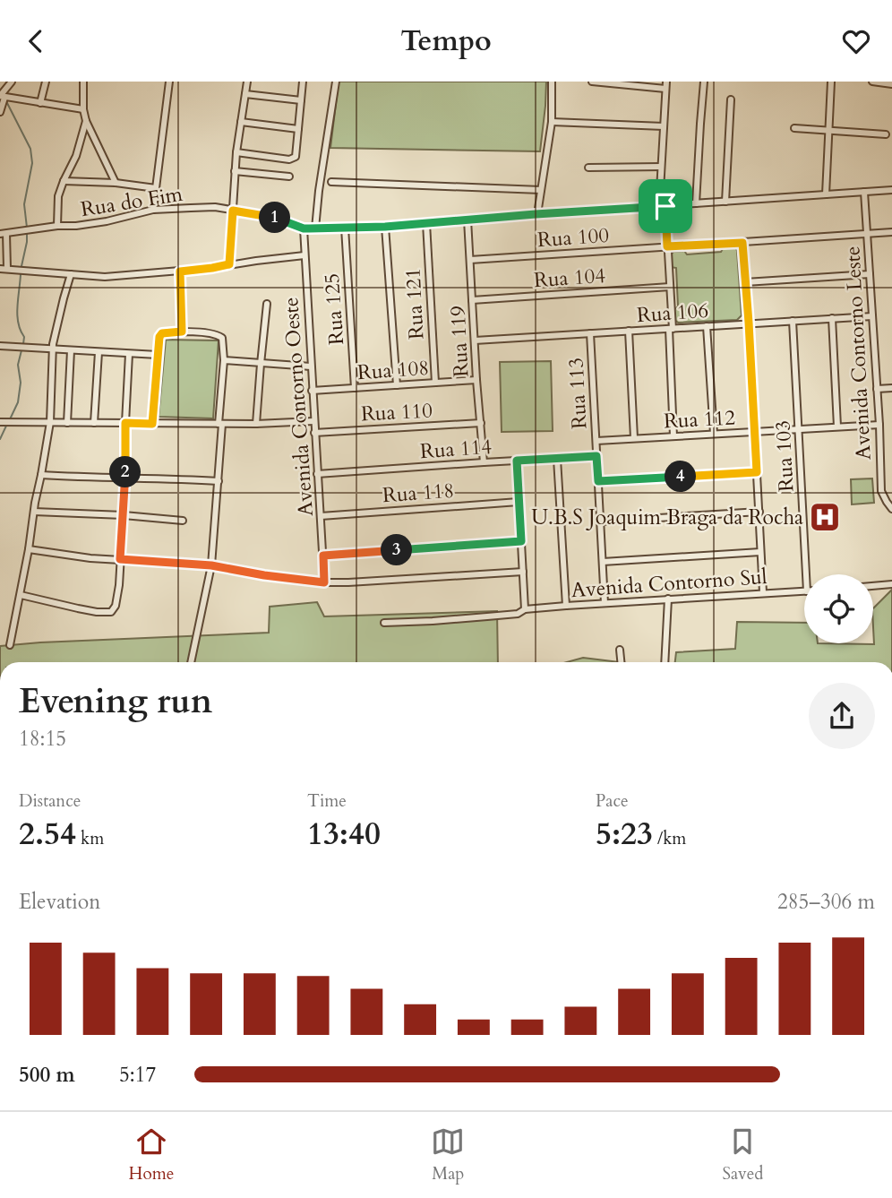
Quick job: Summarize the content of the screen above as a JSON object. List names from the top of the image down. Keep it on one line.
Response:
{"streets":{"street":["Rua do Fim","Rua 100","Rua 104","Rua 121","Rua 125","Rua 106","Rua 119","Avenida Contorno Leste","Rua 108","Rua 113","Avenida Contorno Oeste","Rua 110","Rua 112","Rua 114","Rua 103","Rua 118","Avenida Contorno Sul"]},"crossings":[["Rua do Fim","Avenida Contorno Oeste"],["Rua 100","Rua 119"],["Rua 100","Avenida Contorno Leste"],["Rua 104","Rua 119"],["Rua 121","Rua 108"],["Rua 125","Rua 108"],["Rua 106","Rua 119"],["Rua 106","Avenida Contorno Leste"],["Rua 106","Rua 113"],["Rua 106","Rua 103"],["Rua 119","Rua 108"],["Rua 119","Rua 110"],["Rua 119","Rua 114"],["Avenida Contorno Leste","Rua 112"],["Rua 108","Avenida Contorno Oeste"],["Rua 113","Rua 112"],["Rua 113","Rua 114"],["Rua 113","Avenida Contorno Sul"],["Avenida Contorno Oeste","Rua 110"],["Avenida Contorno Oeste","Rua 114"],["Avenida Contorno Oeste","Rua 118"],["Rua 112","Rua 103"]],"places":{"hospital":["U.B.S Joaquim Braga da Rocha"]},"page":{"header":"Tempo","pins":["1","2","4","3"],"heading":["Evening run","18:15"],"stats":[["Distance","2.54 km"],["Time","13:40"],["Pace","5:23 /km"]],"chart":["Elevation","285–306 m"],"list":[{"name":"500 m","note":"5:17"}],"tabs":["Home","Map","Saved"]}}
